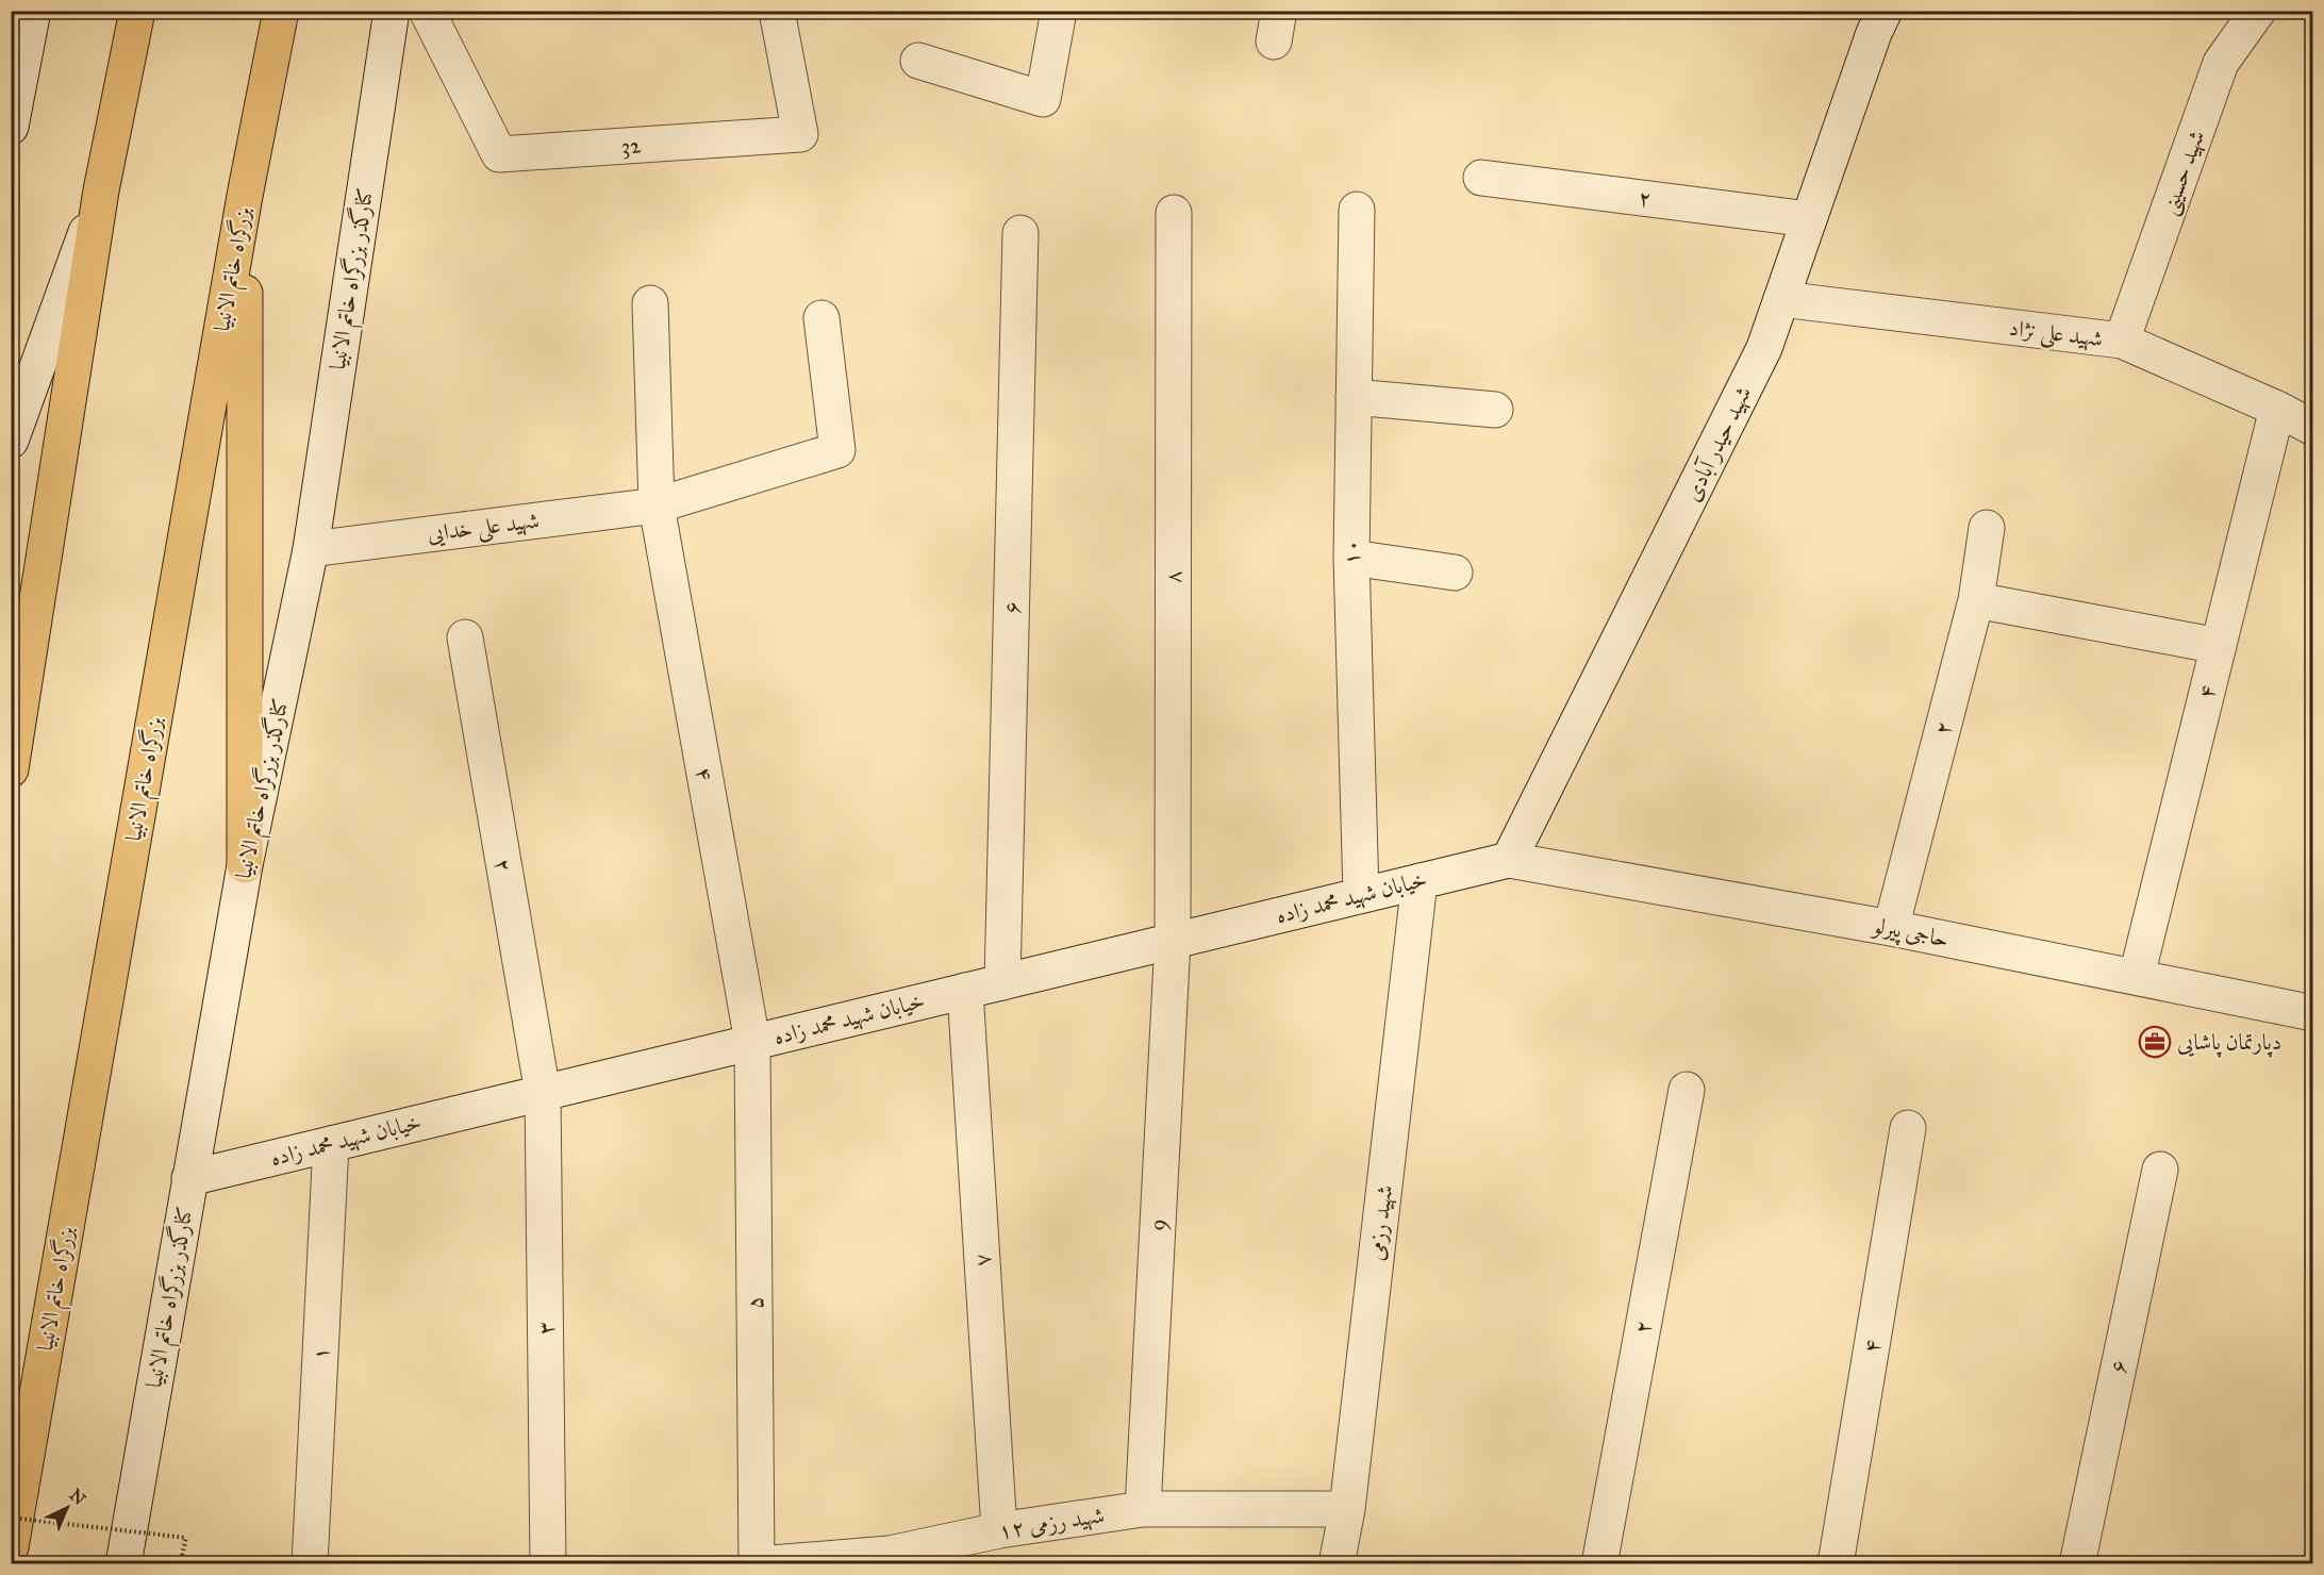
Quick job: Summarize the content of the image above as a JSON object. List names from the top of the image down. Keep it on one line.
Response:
{"streets":{"highway":["بزرگراه خاتم الانبیا"],"street":["32","شهید حسینی","۲","کنارگذر بزرگراه خاتم الانبیا","شهید علی نژاد","شهید حیدر آبادی","شهید علی خدایی","۱۰","۸","۶","۴","خیابان شهید محمد زاده","حاجی پیرلو","شهید رزمی","9","۷","۵","۳","۱","شهید رزمی ۱۲"]},"crossings":[["شهید حسینی","شهید علی نژاد"],["۲","شهید حیدر آبادی"],["۲","خیابان شهید محمد زاده"],["۲","حاجی پیرلو"],["۲","۳"],["کنارگذر بزرگراه خاتم الانبیا","شهید علی خدایی"],["کنارگذر بزرگراه خاتم الانبیا","خیابان شهید محمد زاده"],["شهید علی نژاد","شهید حیدر آبادی"],["شهید علی نژاد","۴"],["شهید حیدر آبادی","خیابان شهید محمد زاده"],["شهید حیدر آبادی","حاجی پیرلو"],["شهید علی خدایی","۴"],["۱۰","خیابان شهید محمد زاده"],["۸","خیابان شهید محمد زاده"],["۸","9"],["۶","خیابان شهید محمد زاده"],["۴","خیابان شهید محمد زاده"],["۴","حاجی پیرلو"],["۴","۵"],["خیابان شهید محمد زاده","حاجی پیرلو"],["خیابان شهید محمد زاده","شهید رزمی"],["خیابان شهید محمد زاده","9"],["خیابان شهید محمد زاده","۷"],["خیابان شهید محمد زاده","۵"],["خیابان شهید محمد زاده","۳"],["خیابان شهید محمد زاده","۱"],["شهید رزمی","شهید رزمی ۱۲"],["9","شهید رزمی ۱۲"],["۷","شهید رزمی ۱۲"],["۵","شهید رزمی ۱۲"]],"places":{"office":["دپارتمان پاشایی"]},"north":"top right"}
